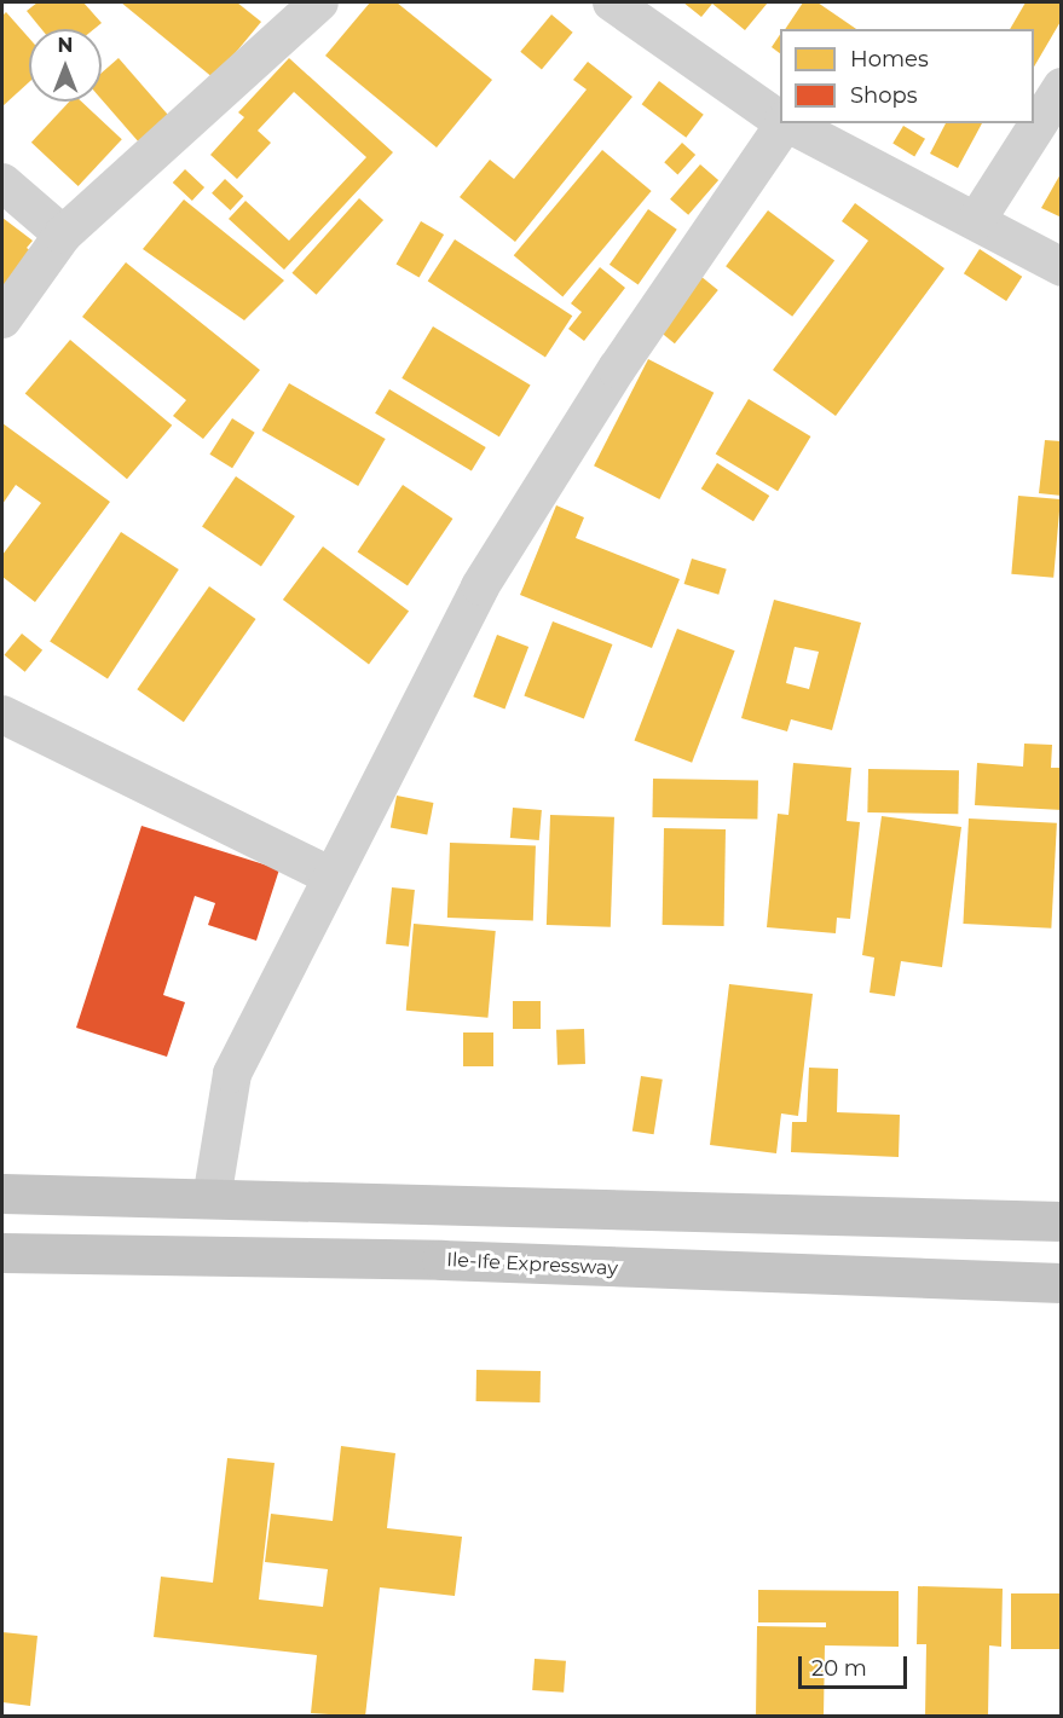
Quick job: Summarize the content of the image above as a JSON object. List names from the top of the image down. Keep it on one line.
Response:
{"streets":{"main road":["Ile-Ife Expressway"]},"legend":["Homes","Shops"],"scale_bar":"20 m","north":"top"}
